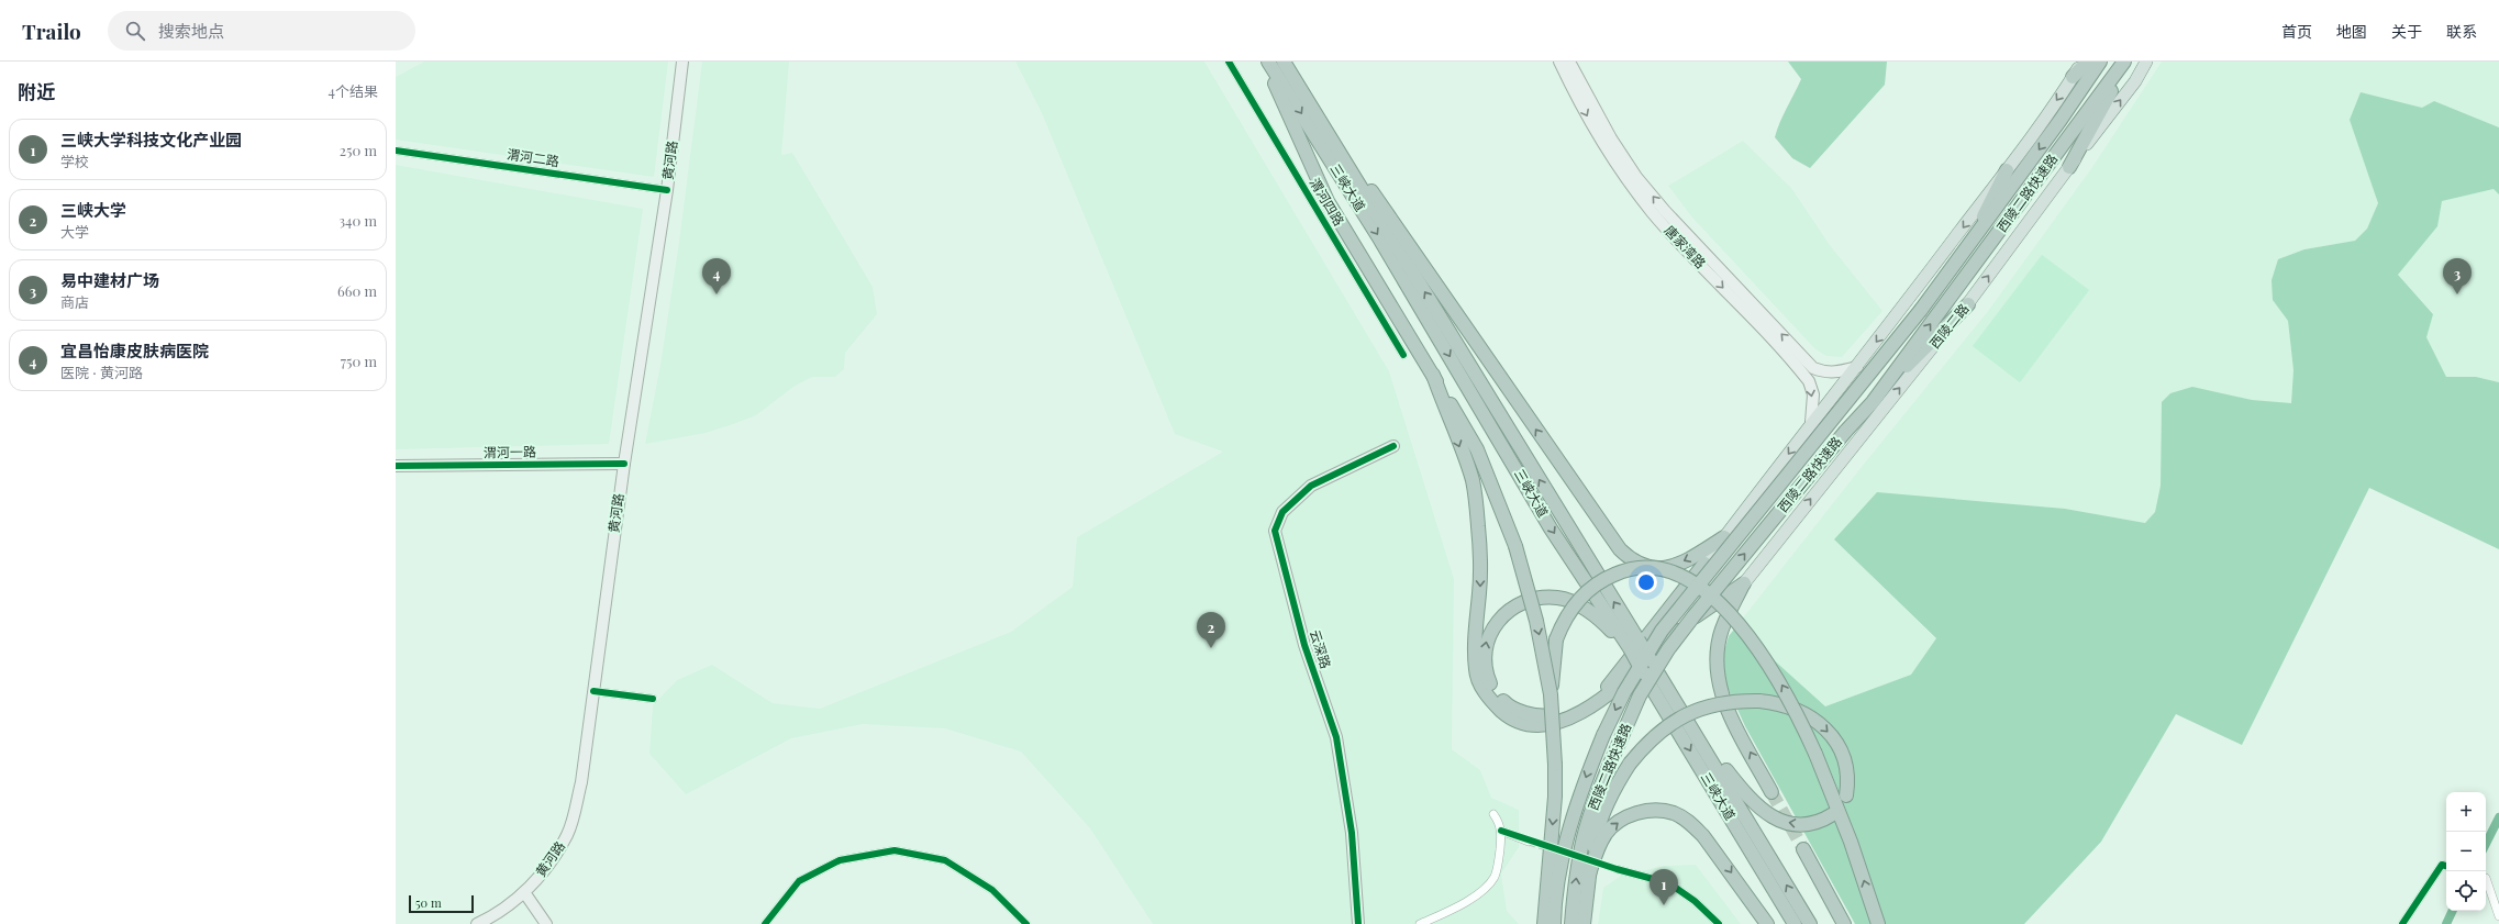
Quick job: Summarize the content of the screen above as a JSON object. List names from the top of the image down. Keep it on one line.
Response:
{"streets":{"highway":["三峡大道","西陵二路快速路"],"main road":["黄河路","唐家湾路","西陵二路","渭河一路","云深路"],"street":["渭河二路","渭河四路"]},"crossings":[["渭河二路","黄河路"],["黄河路","渭河一路"]],"scale_bar":"50 m","page":{"header":"Trailo","search":"搜索地点","nav":["首页","地图","关于","联系"],"heading":["附近","4个结果"],"list":[{"mark":"1","name":"三峡大学科技文化产业园","note":"学校","value":"250 m"},{"mark":"2","name":"三峡大学","note":"大学","value":"340 m"},{"mark":"3","name":"易中建材广场","note":"商店","value":"660 m"},{"mark":"4","name":"宜昌怡康皮肤病医院","note":"医院 · 黄河路","value":"750 m"}],"pins":["3","4","2","1"],"map_buttons":["+","−"],"scale":"50 m"}}
